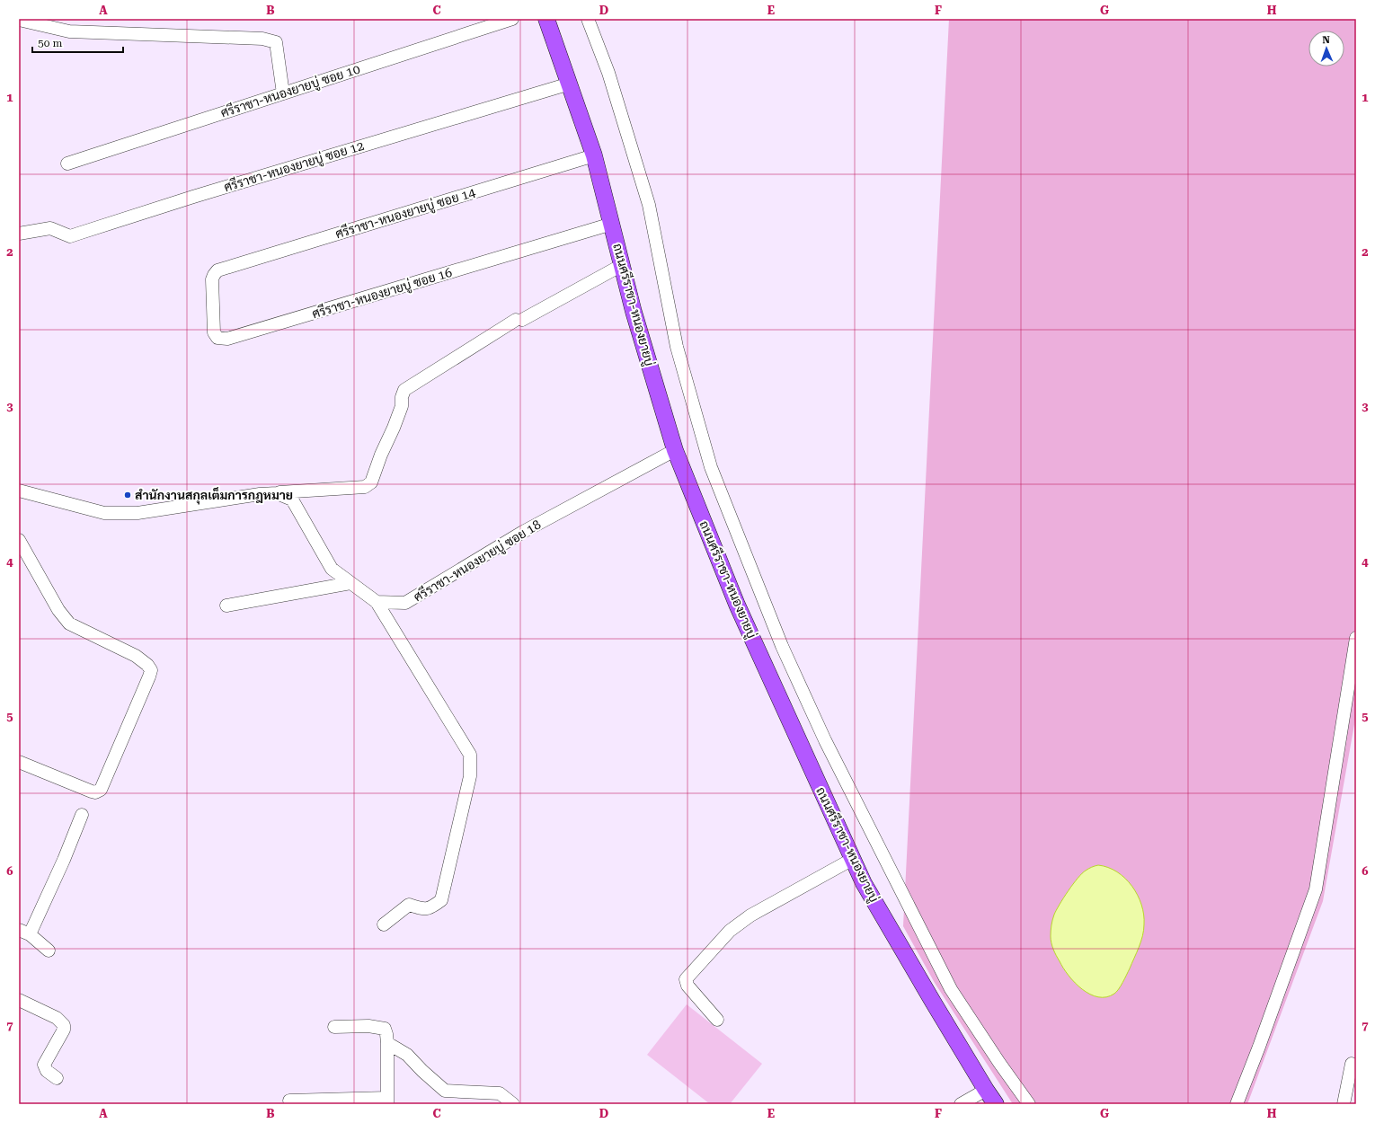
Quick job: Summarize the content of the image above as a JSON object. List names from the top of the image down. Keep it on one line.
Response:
{"streets":{"main road":["ถนนศรีราชา-หนองยายบู่"],"street":["ศรีราชา-หนองยายบู่ ซอย 10","ศรีราชา-หนองยายบู่ ซอย 12","ศรีราชา-หนองยายบู่ ซอย 14","ศรีราชา-หนองยายบู่ ซอย 16","ศรีราชา-หนองยายบู่ ซอย 18"]},"crossings":[["ศรีราชา-หนองยายบู่ ซอย 12","ถนนศรีราชา-หนองยายบู่"],["ศรีราชา-หนองยายบู่ ซอย 14","ศรีราชา-หนองยายบู่ ซอย 16"],["ศรีราชา-หนองยายบู่ ซอย 14","ถนนศรีราชา-หนองยายบู่"],["ศรีราชา-หนองยายบู่ ซอย 16","ถนนศรีราชา-หนองยายบู่"],["ถนนศรีราชา-หนองยายบู่","ศรีราชา-หนองยายบู่ ซอย 18"]],"places":["สำนักงานสกุลเต็มการกฎหมาย"],"scale_bar":"50 m","north":"top","grid":{"columns":["A","B","C","D","E","F","G","H"],"rows":["1","2","3","4","5","6","7"]}}
